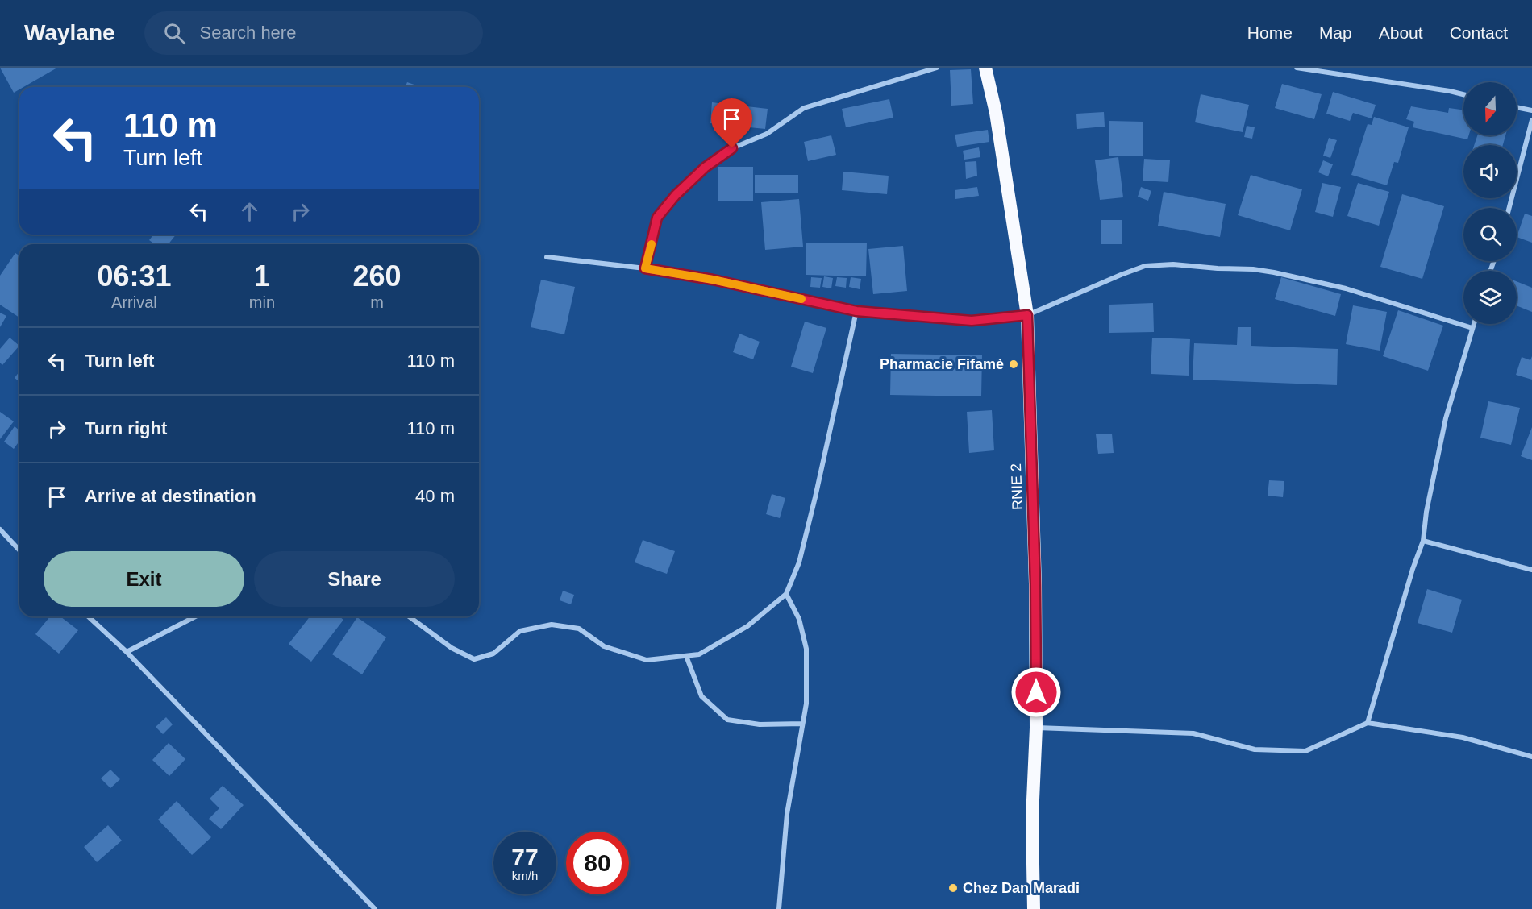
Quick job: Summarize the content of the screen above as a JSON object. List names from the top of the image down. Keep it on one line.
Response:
{"streets":{"highway":["RNIE 2"]},"places":["Pharmacie Fifamè","Chez Dan Maradi"],"north":"bottom","page":{"header":"Waylane","search":"Search here","nav":["Home","Map","About","Contact"],"turn":["110 m","Turn left"],"eta":["06:31","Arrival","1","min","260","m"],"list":[{"name":"Turn left","value":"110 m"},{"name":"Turn right","value":"110 m"},{"name":"Arrive at destination","value":"40 m"}],"buttons":["Exit","Share"],"speed":"77 km/h","limit":"80"}}
